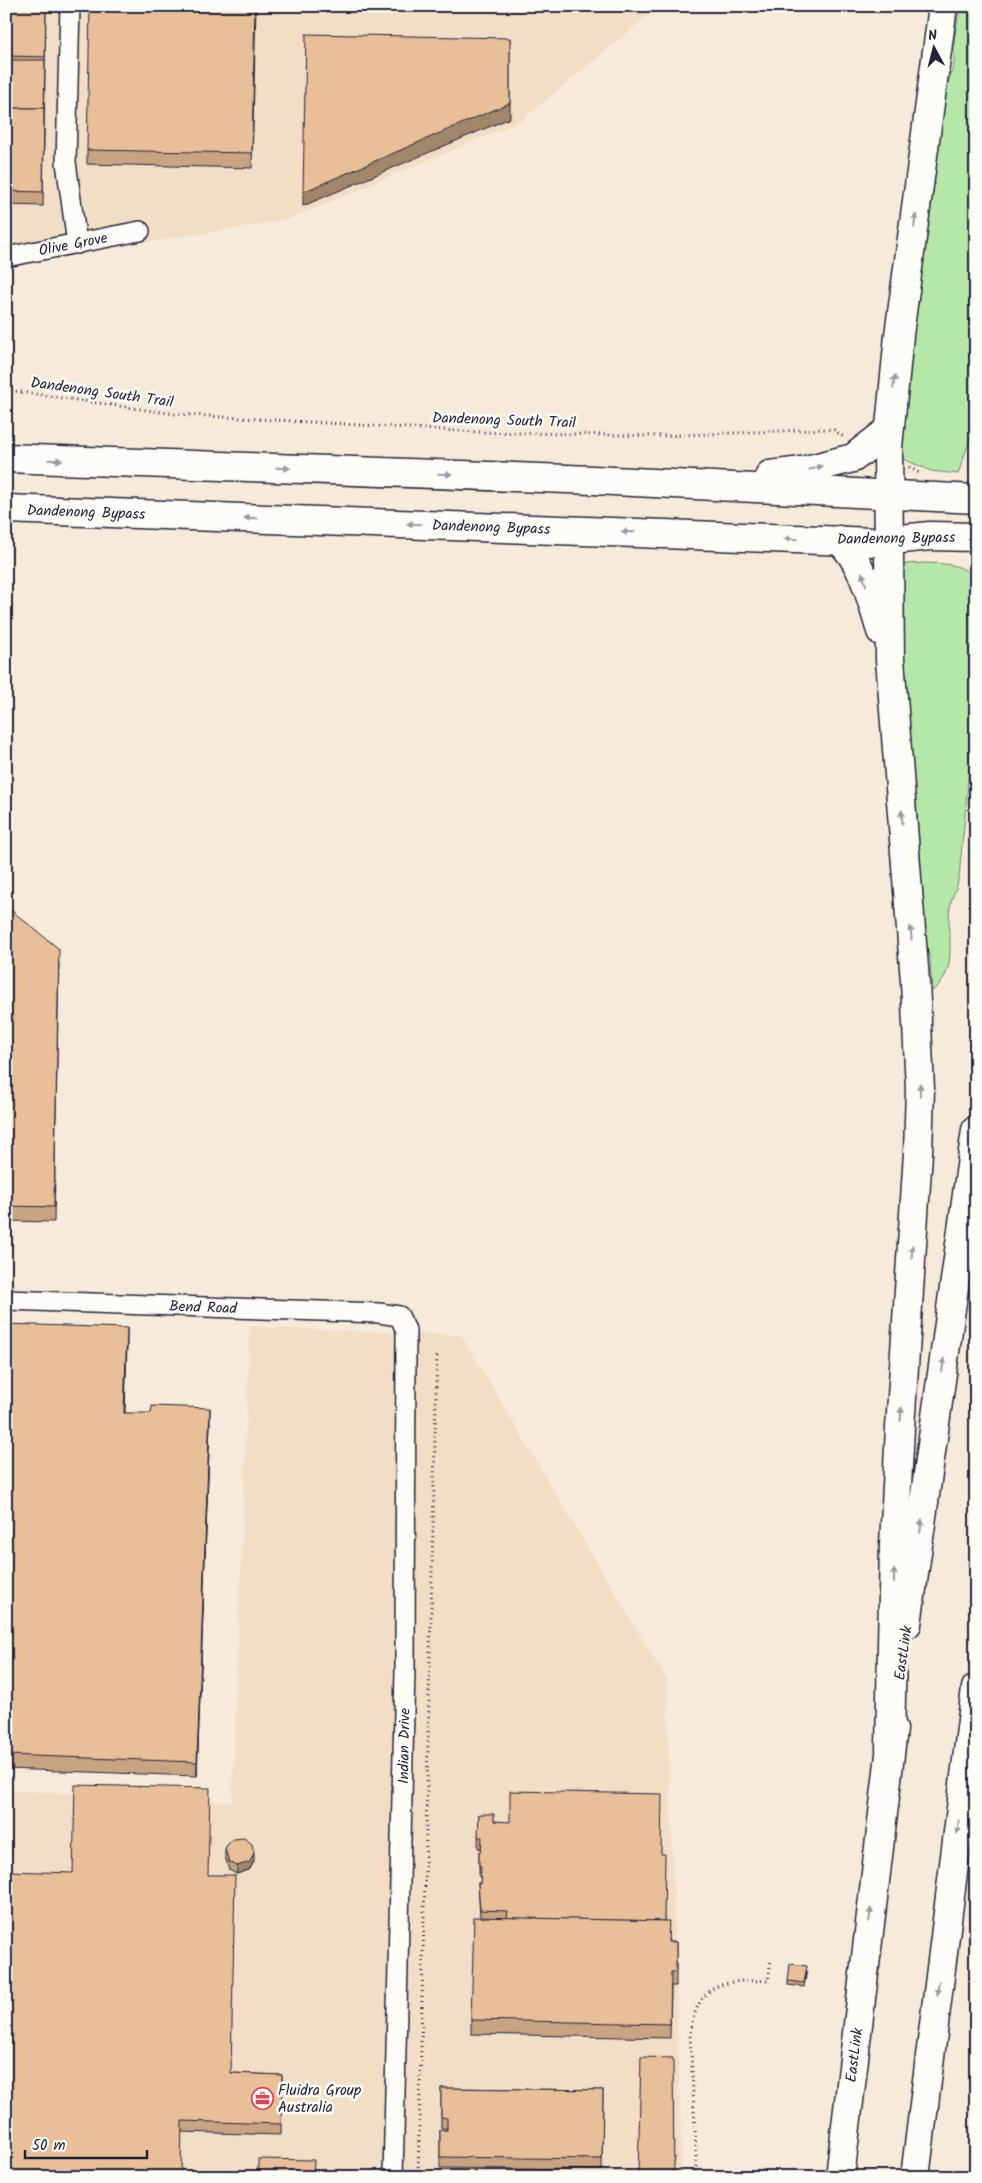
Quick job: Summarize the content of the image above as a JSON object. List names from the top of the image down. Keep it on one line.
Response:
{"streets":{"highway":["Dandenong Bypass","EastLink"],"street":["Olive Grove","Bend Road","Indian Drive"],"path":["Dandenong South Trail"]},"crossings":[["Bend Road","Indian Drive"]],"places":{"office":["Fluidra Group Australia"]},"scale_bar":"50 m","north":"top"}
